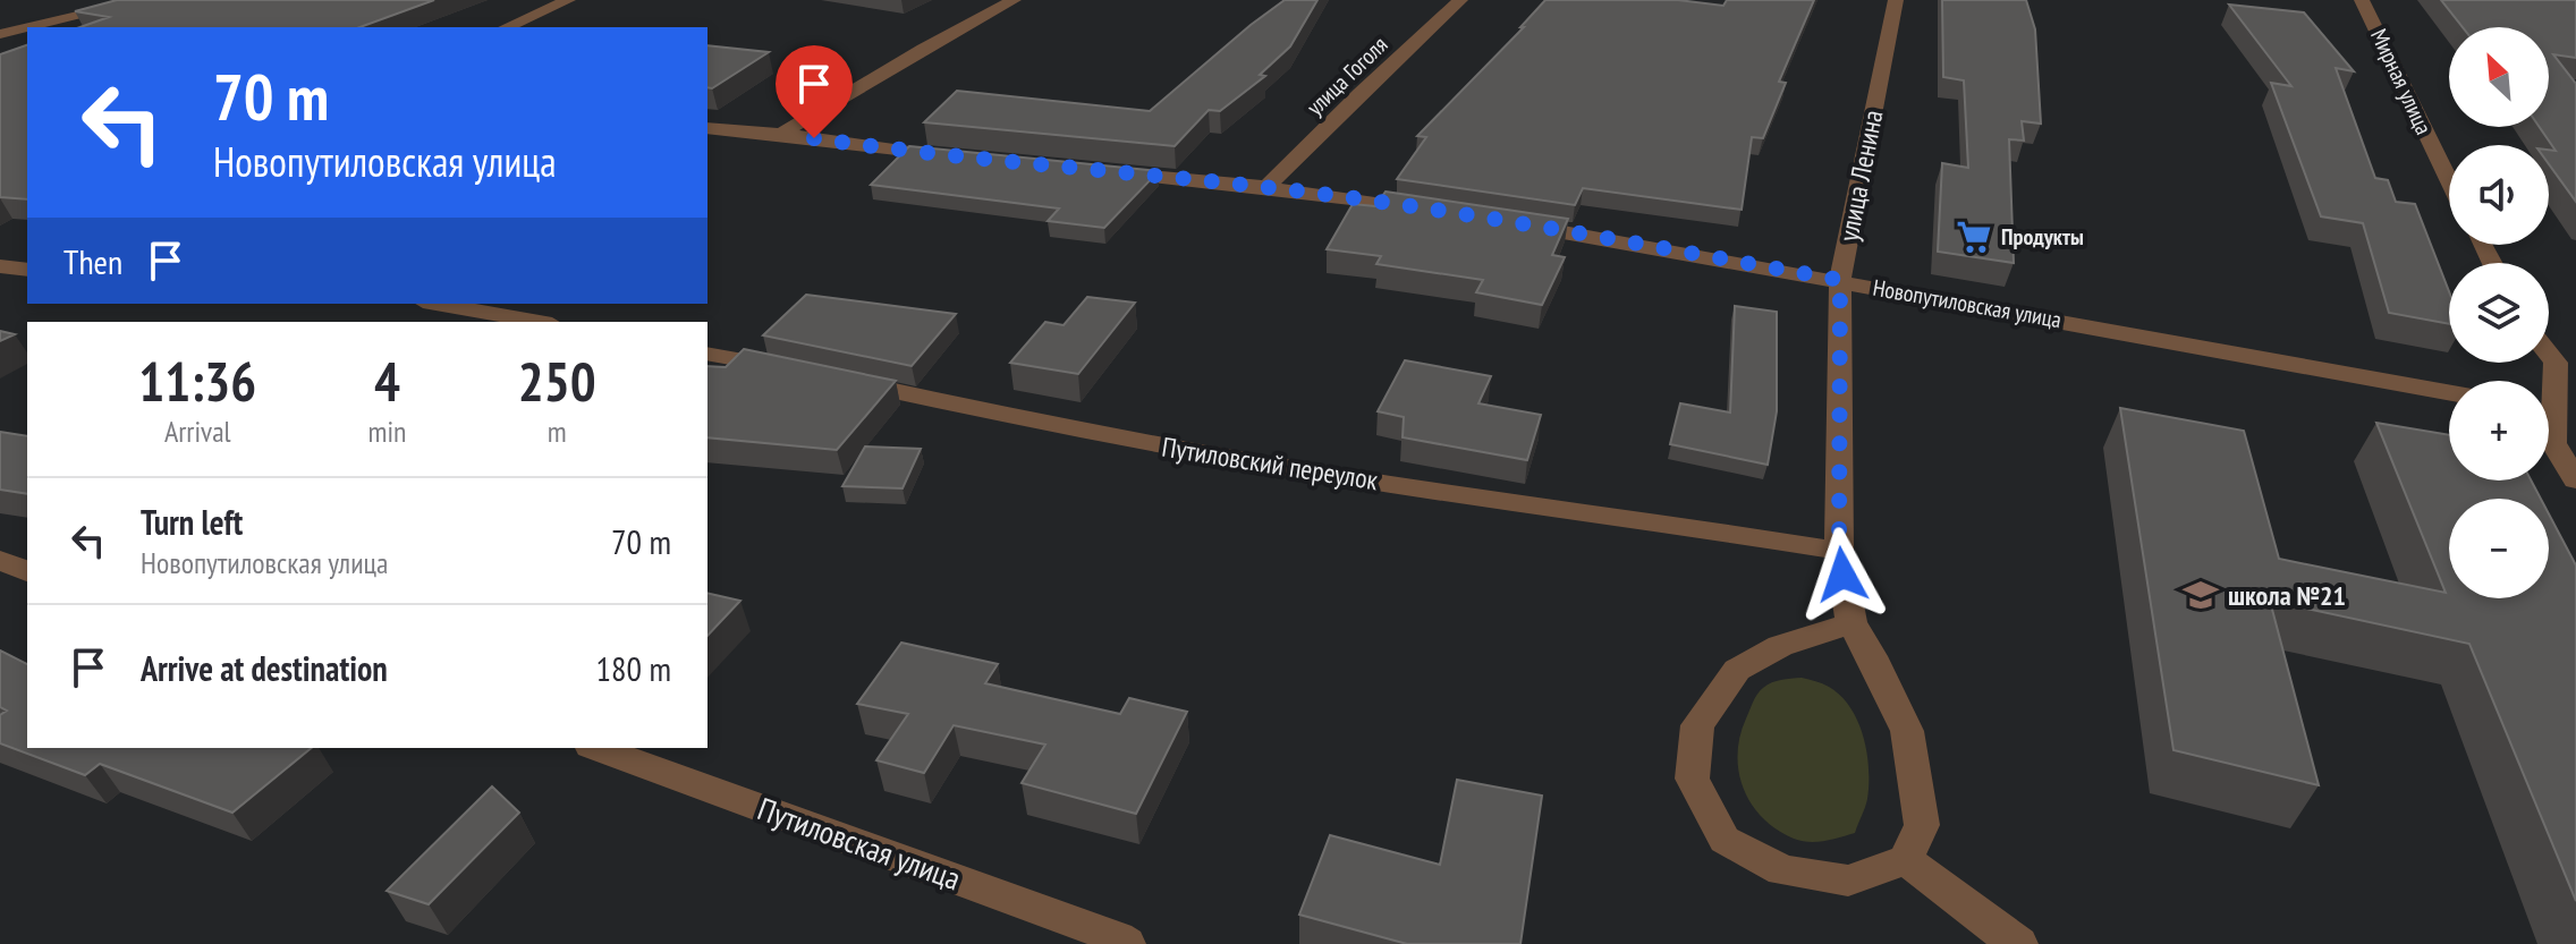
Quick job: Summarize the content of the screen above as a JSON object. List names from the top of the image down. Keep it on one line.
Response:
{"streets":{"street":["улица Гоголя","Мирная улица","улица Ленина","Новопутиловская улица","Путиловский переулок","Путиловская улица"]},"crossings":[["улица Ленина","Новопутиловская улица"],["улица Ленина","Путиловский переулок"]],"places":{"supermarket":["Продукты"],"school or university":["школа №21"]},"north":"top left","page":{"map_buttons":["+","−"],"turn":["70 m","Новопутиловская улица"],"then":"Then","eta":["11:36","Arrival","4","min","250","m"],"list":[{"name":"Turn left","note":"Новопутиловская улица","value":"70 m"},{"name":"Arrive at destination","value":"180 m"}]}}
